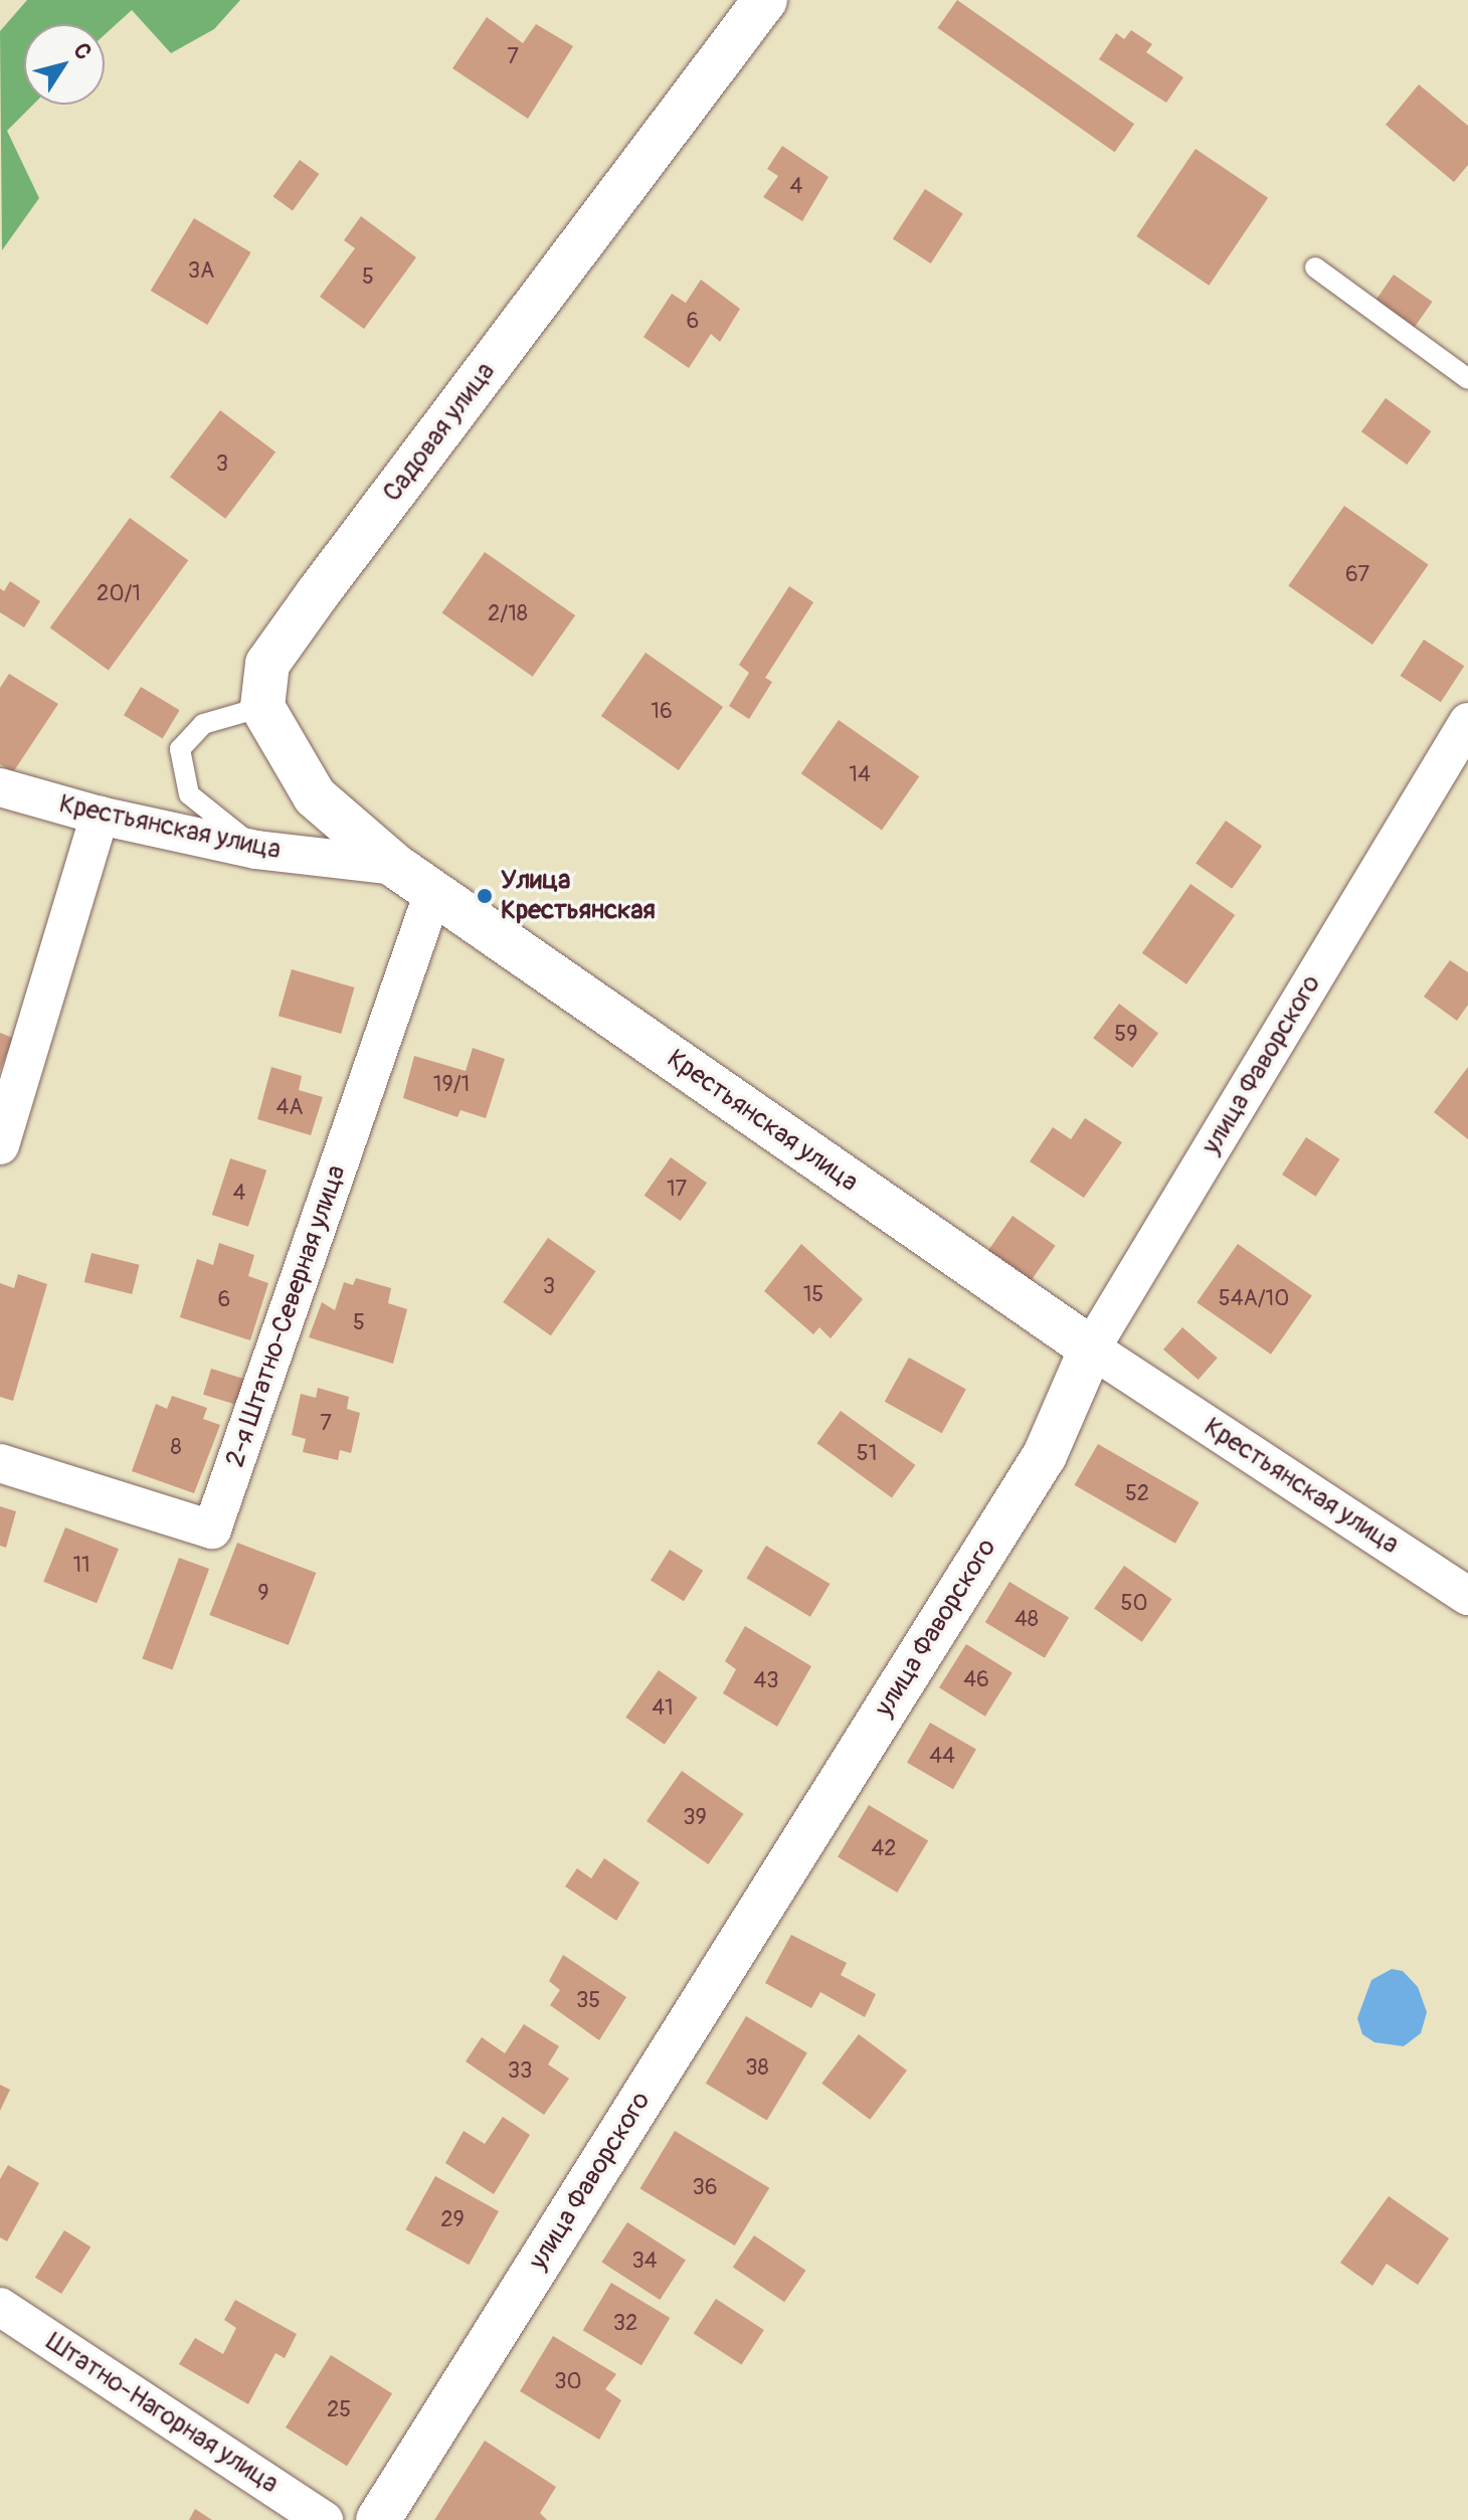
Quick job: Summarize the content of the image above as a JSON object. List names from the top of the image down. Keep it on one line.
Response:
{"streets":{"street":["Садовая улица","Крестьянская улица","улица Фаворского","2-я Штатно-Северная улица","Штатно-Нагорная улица"]},"crossings":[["Крестьянская улица","улица Фаворского"],["Крестьянская улица","2-я Штатно-Северная улица"]],"places":["Улица Крестьянская"],"house_numbers":["7","4","3А","5","6","3","67","20/1","2/18","16","14","59","19/1","4А","17","4","3","15","54А/10","6","5","7","8","51","52","11","9","50","48","46","43","41","44","39","42","35","38","33","36","29","34","32","30","25"],"north":"top right"}
